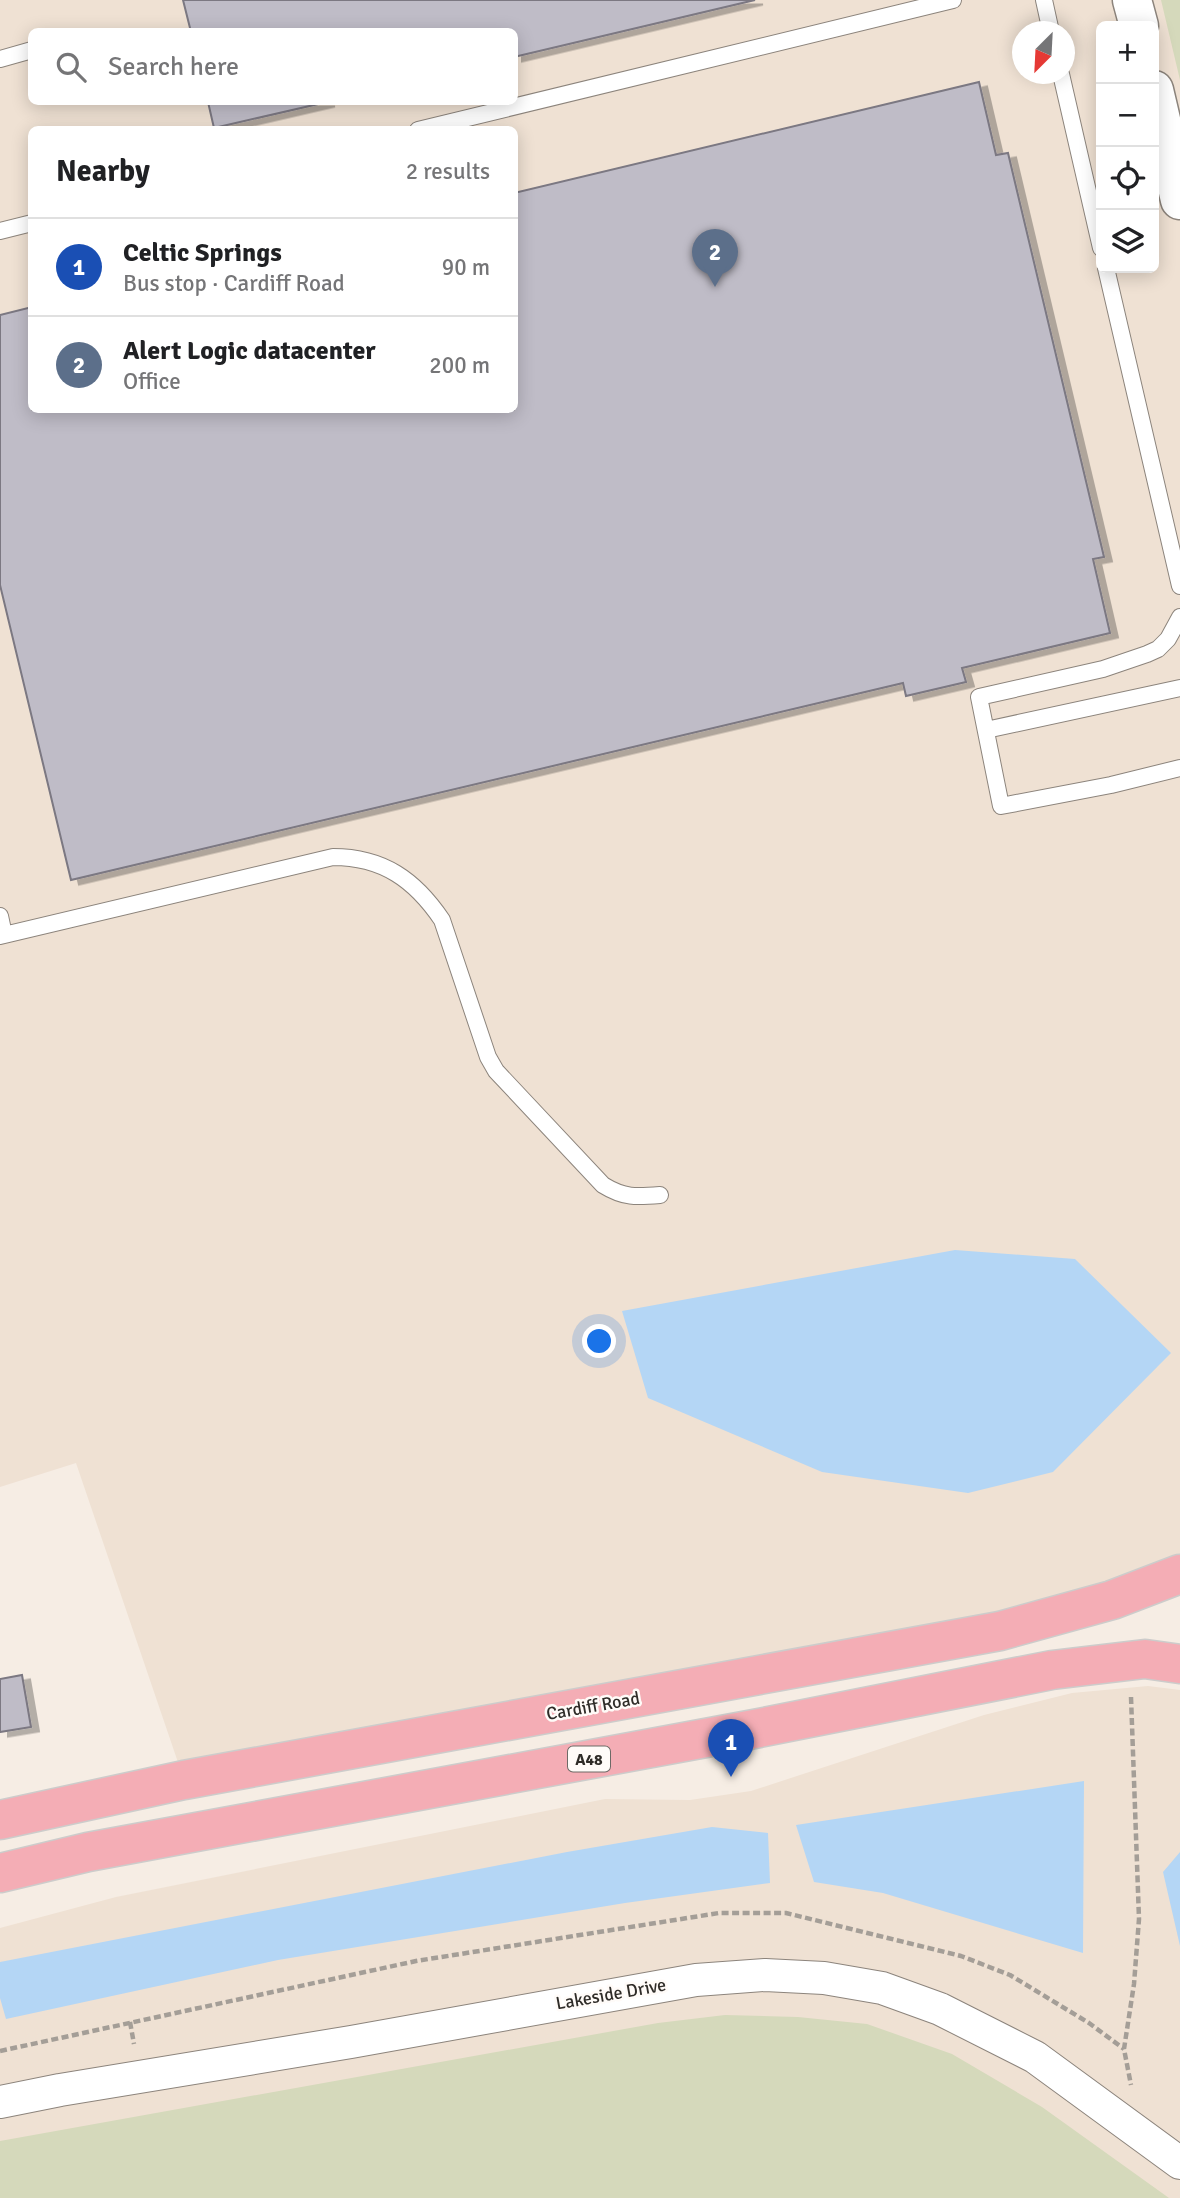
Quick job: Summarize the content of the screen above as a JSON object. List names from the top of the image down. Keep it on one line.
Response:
{"streets":{"main road":["Cardiff Road","A48"],"street":["Lakeside Drive"]},"north":"bottom left","page":{"map_buttons":["+","−"],"search":"Search here","heading":["Nearby","2 results"],"list":[{"mark":"1","name":"Celtic Springs","note":"Bus stop · Cardiff Road","value":"90 m"},{"mark":"2","name":"Alert Logic datacenter","note":"Office","value":"200 m"}],"pins":["2","1"]}}
